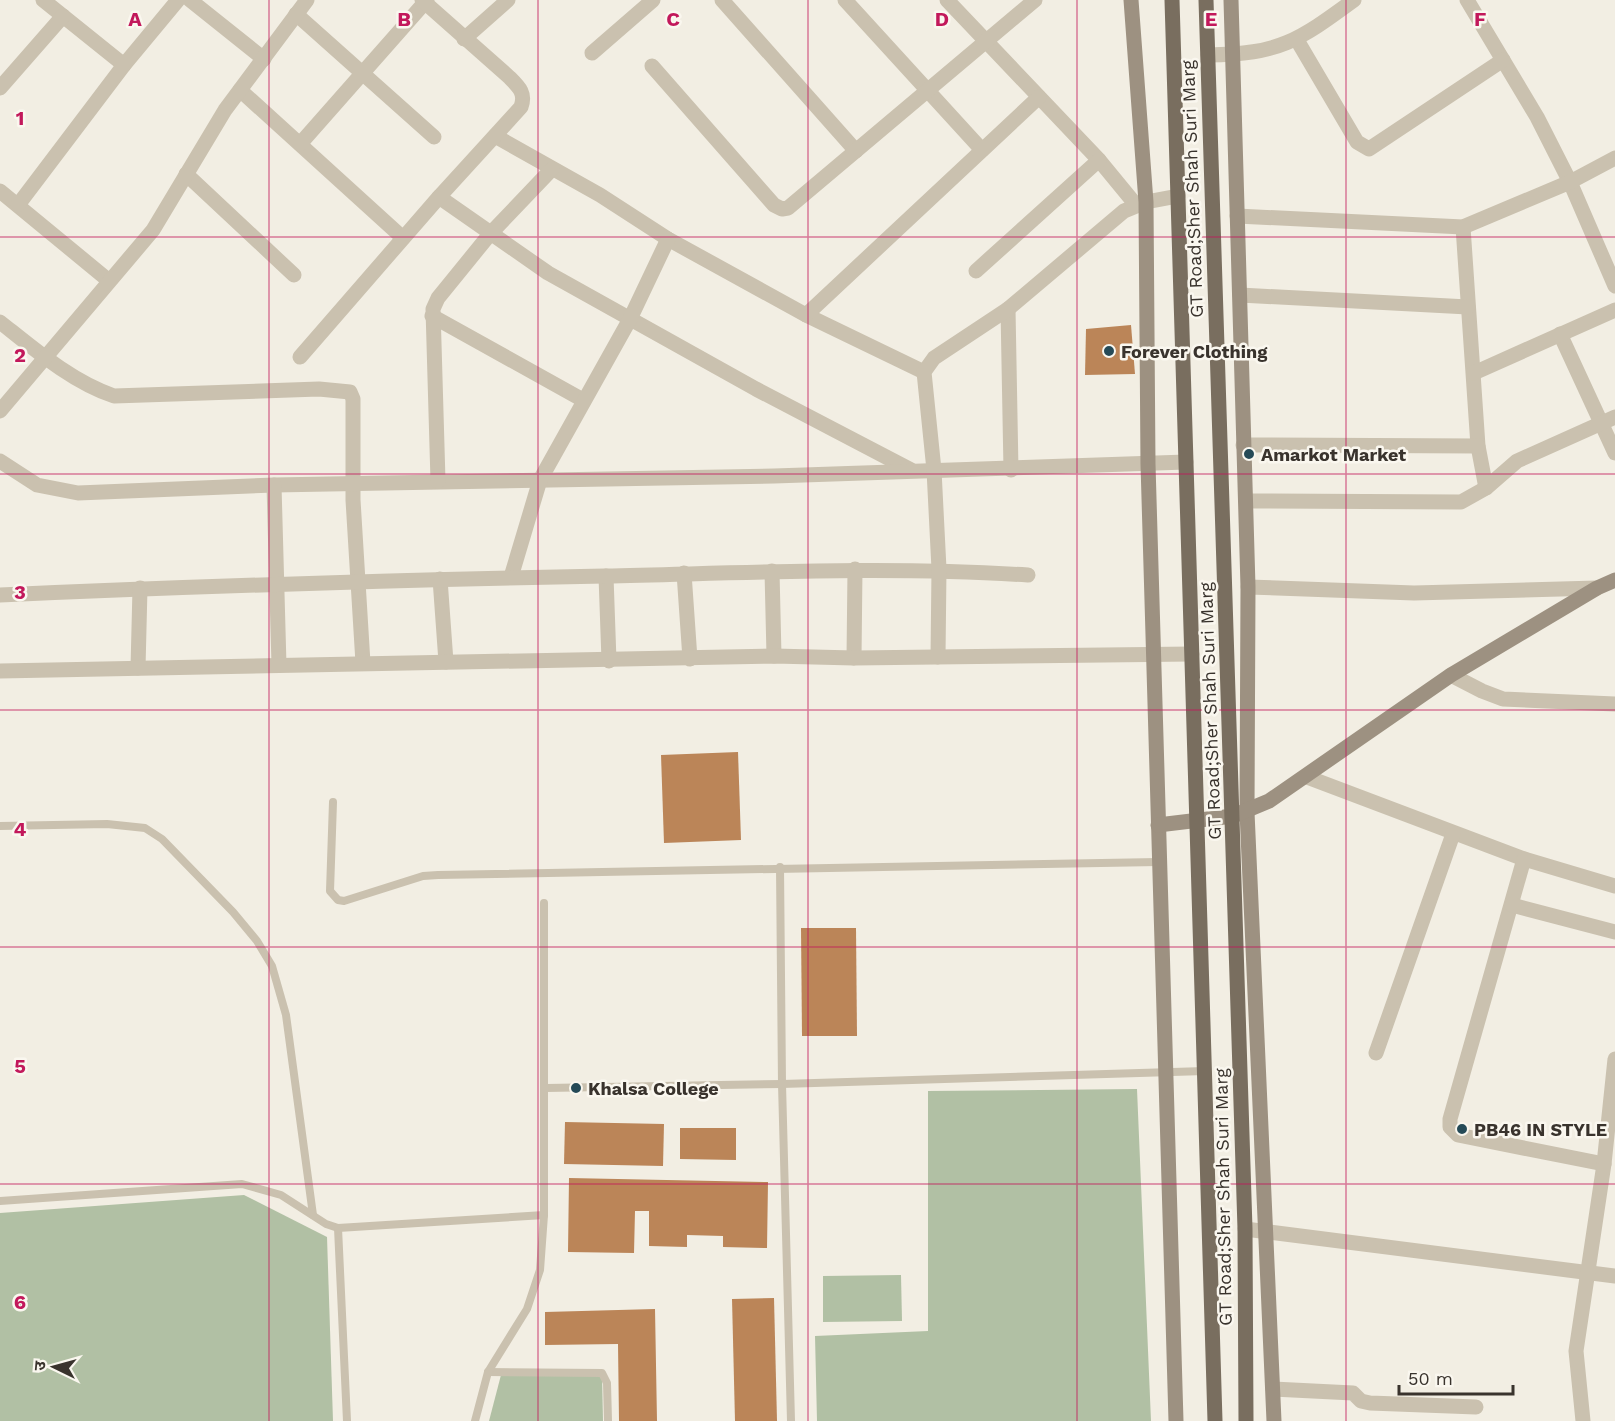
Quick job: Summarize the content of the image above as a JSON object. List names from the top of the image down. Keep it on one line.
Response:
{"streets":{"main road":["GT Road;Sher Shah Suri Marg"]},"places":["Forever Clothing","Amarkot Market","Khalsa College","PB46 IN STYLE"],"scale_bar":"50 m","north":"left","grid":{"columns":["A","B","C","D","E","F"],"rows":["1","2","3","4","5","6"]}}
